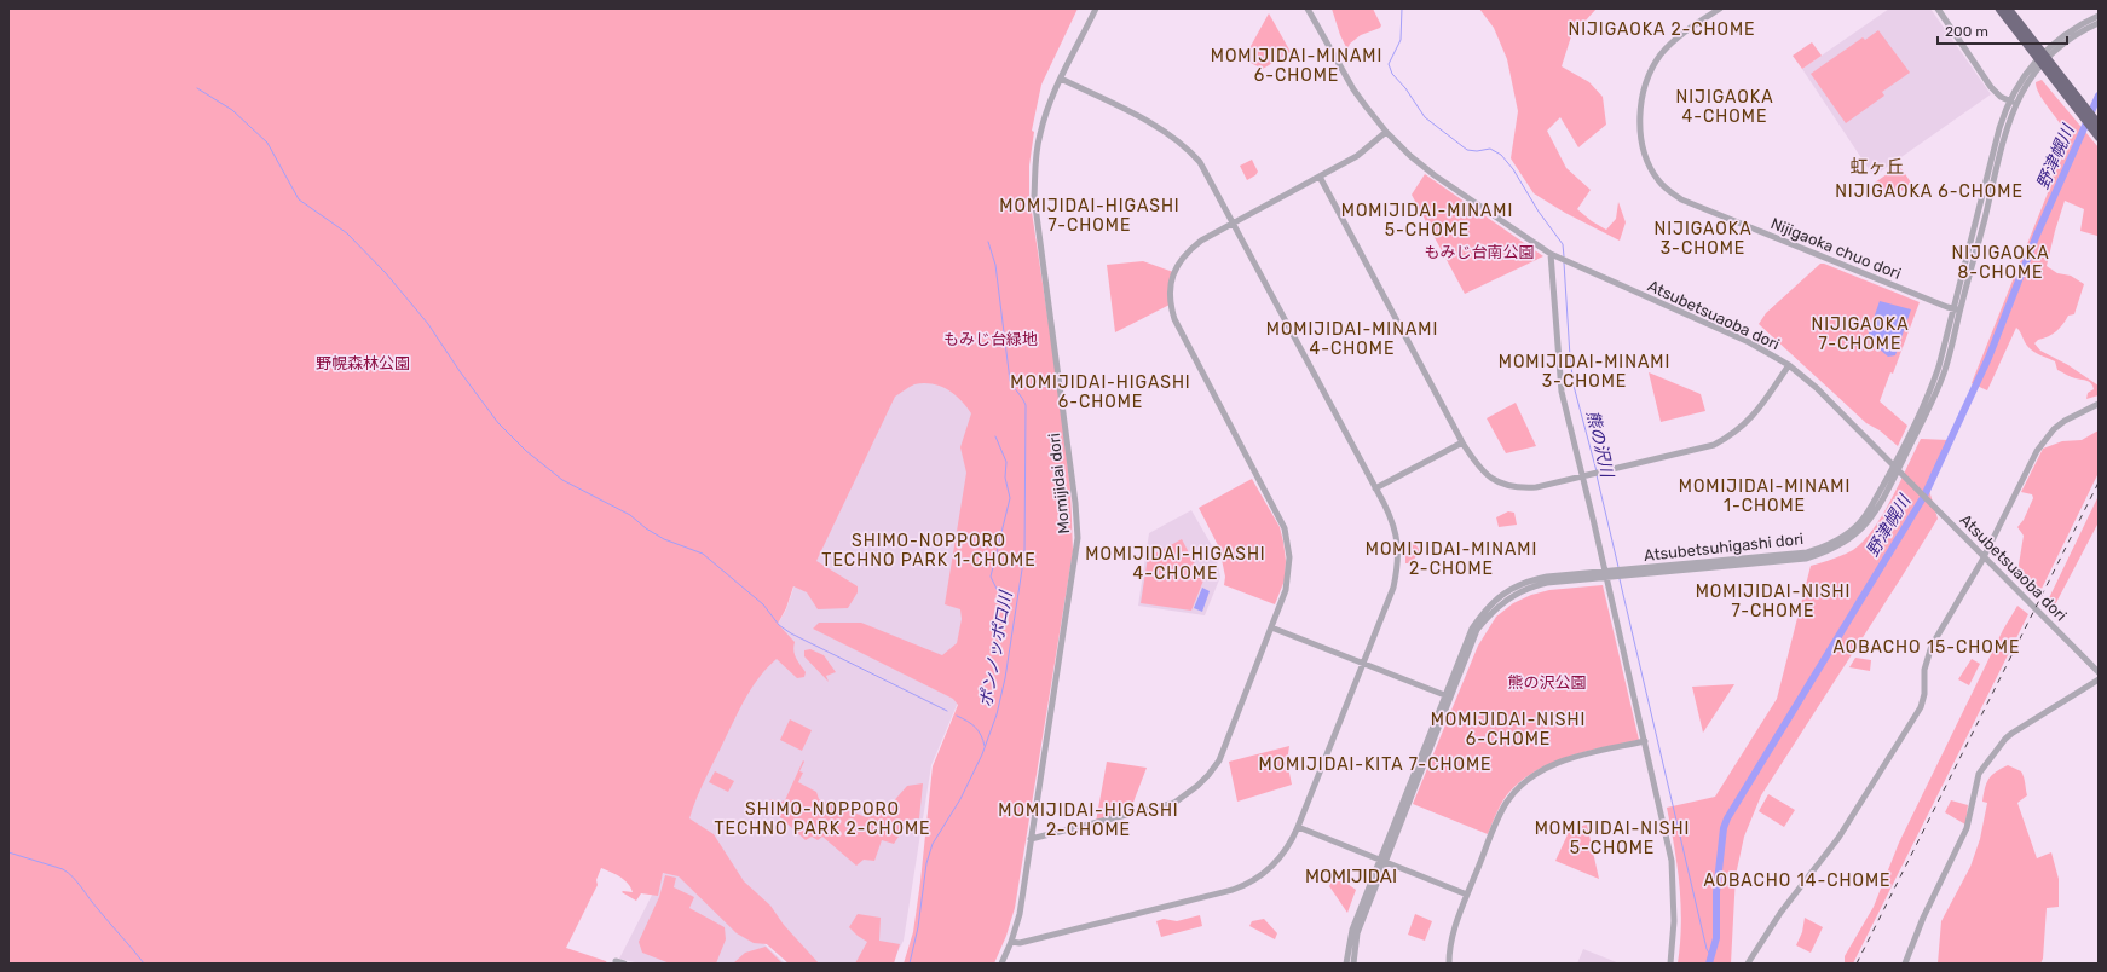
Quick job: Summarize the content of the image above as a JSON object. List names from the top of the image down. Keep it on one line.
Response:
{"streets":{"street":["Nijigaoka chuo dori","Atsubetsuaoba dori","Momijidai dori","Atsubetsuhigashi dori"]},"crossings":[["Nijigaoka chuo dori","Atsubetsuhigashi dori"],["Atsubetsuaoba dori","Atsubetsuhigashi dori"]],"districts":["NIJIGAOKA 2-CHOME","MOMIJIDAI-MINAMI 6-CHOME","NIJIGAOKA 4-CHOME","虹ヶ丘","NIJIGAOKA 6-CHOME","MOMIJIDAI-HIGASHI 7-CHOME","MOMIJIDAI-MINAMI 5-CHOME","NIJIGAOKA 3-CHOME","NIJIGAOKA 8-CHOME","NIJIGAOKA 7-CHOME","MOMIJIDAI-MINAMI 4-CHOME","MOMIJIDAI-MINAMI 3-CHOME","MOMIJIDAI-HIGASHI 6-CHOME","MOMIJIDAI-MINAMI 1-CHOME","SHIMO-NOPPORO TECHNO PARK 1-CHOME","MOMIJIDAI-MINAMI 2-CHOME","MOMIJIDAI-HIGASHI 4-CHOME","MOMIJIDAI-NISHI 7-CHOME","AOBACHO 15-CHOME","MOMIJIDAI-NISHI 6-CHOME","MOMIJIDAI-KITA 7-CHOME","SHIMO-NOPPORO TECHNO PARK 2-CHOME","MOMIJIDAI-HIGASHI 2-CHOME","MOMIJIDAI-NISHI 5-CHOME","MOMIJIDAI","AOBACHO 14-CHOME"],"water":["野津幌川","熊の沢川","ポンノッポロ川"],"parks":["もみじ台南公園","もみじ台緑地","野幌森林公園","熊の沢公園"],"scale_bar":"200 m"}
